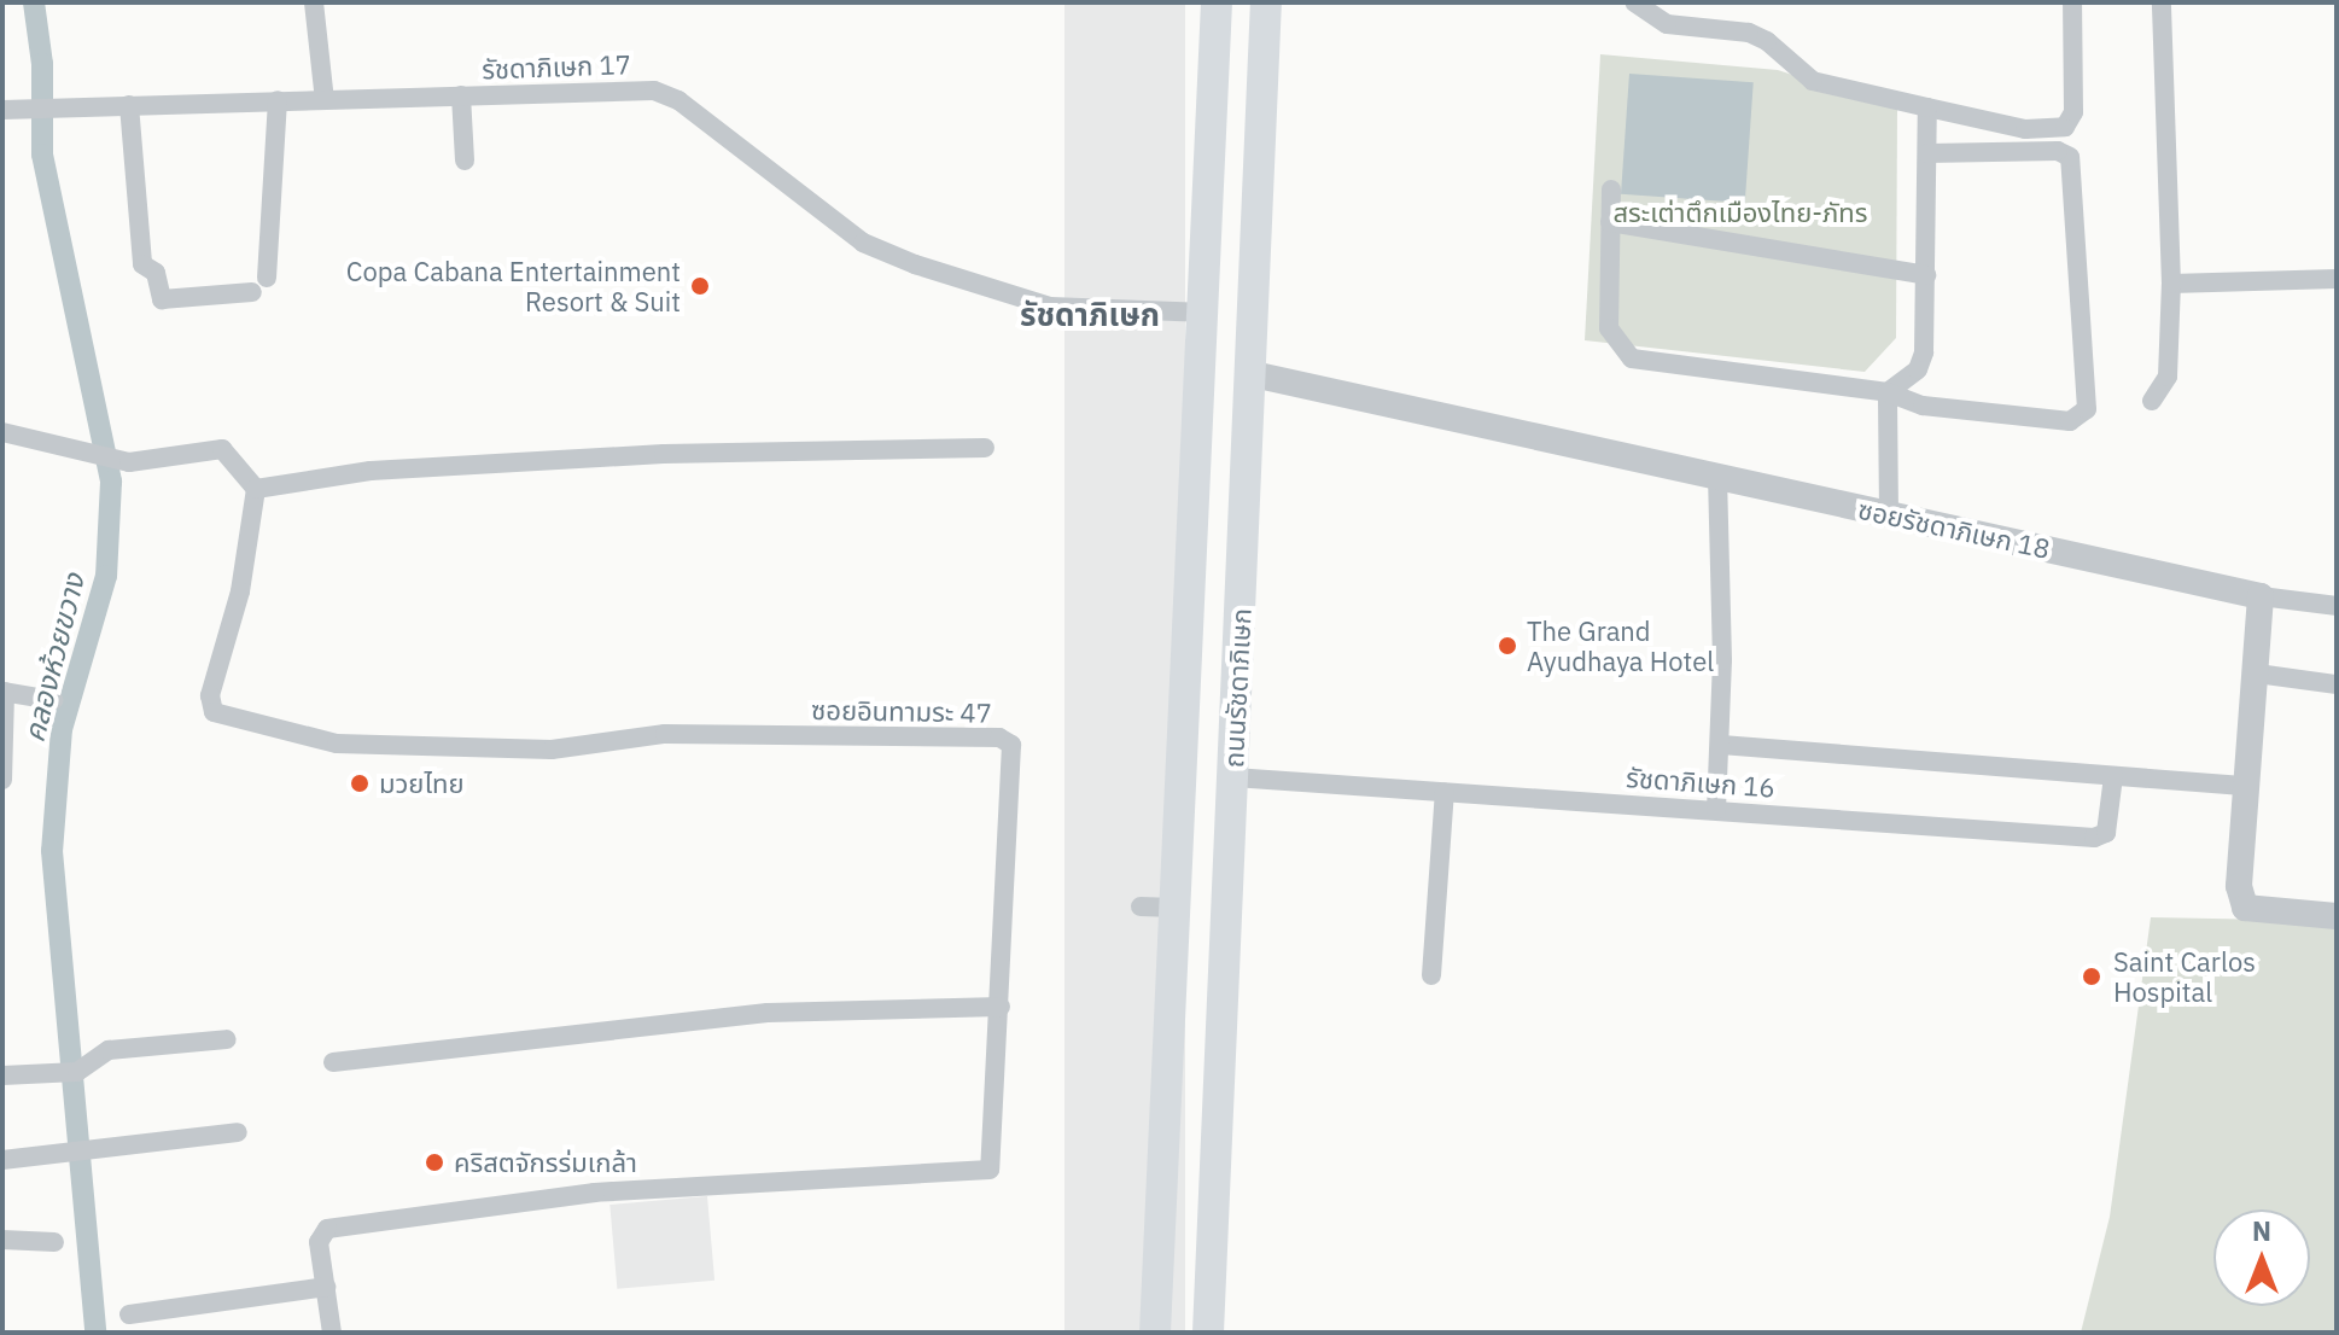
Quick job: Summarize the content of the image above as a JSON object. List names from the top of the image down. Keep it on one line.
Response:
{"streets":{"main road":["ถนนรัชดาภิเษก"],"street":["รัชดาภิเษก 17","ซอยรัชดาภิเษก 18","ซอยอินทามระ 47","รัชดาภิเษก 16"]},"crossings":[["รัชดาภิเษก 17","ถนนรัชดาภิเษก"],["ซอยรัชดาภิเษก 18","ถนนรัชดาภิเษก"],["ถนนรัชดาภิเษก","รัชดาภิเษก 16"]],"districts":["รัชดาภิเษก"],"water":["คลองห้วยขวาง"],"parks":["สระเต่าตึกเมืองไทย-ภัทร"],"places":["Copa Cabana Entertainment Resort & Suit","The Grand Ayudhaya Hotel","มวยไทย","Saint Carlos Hospital","คริสตจักรร่มเกล้า"],"north":"top"}
